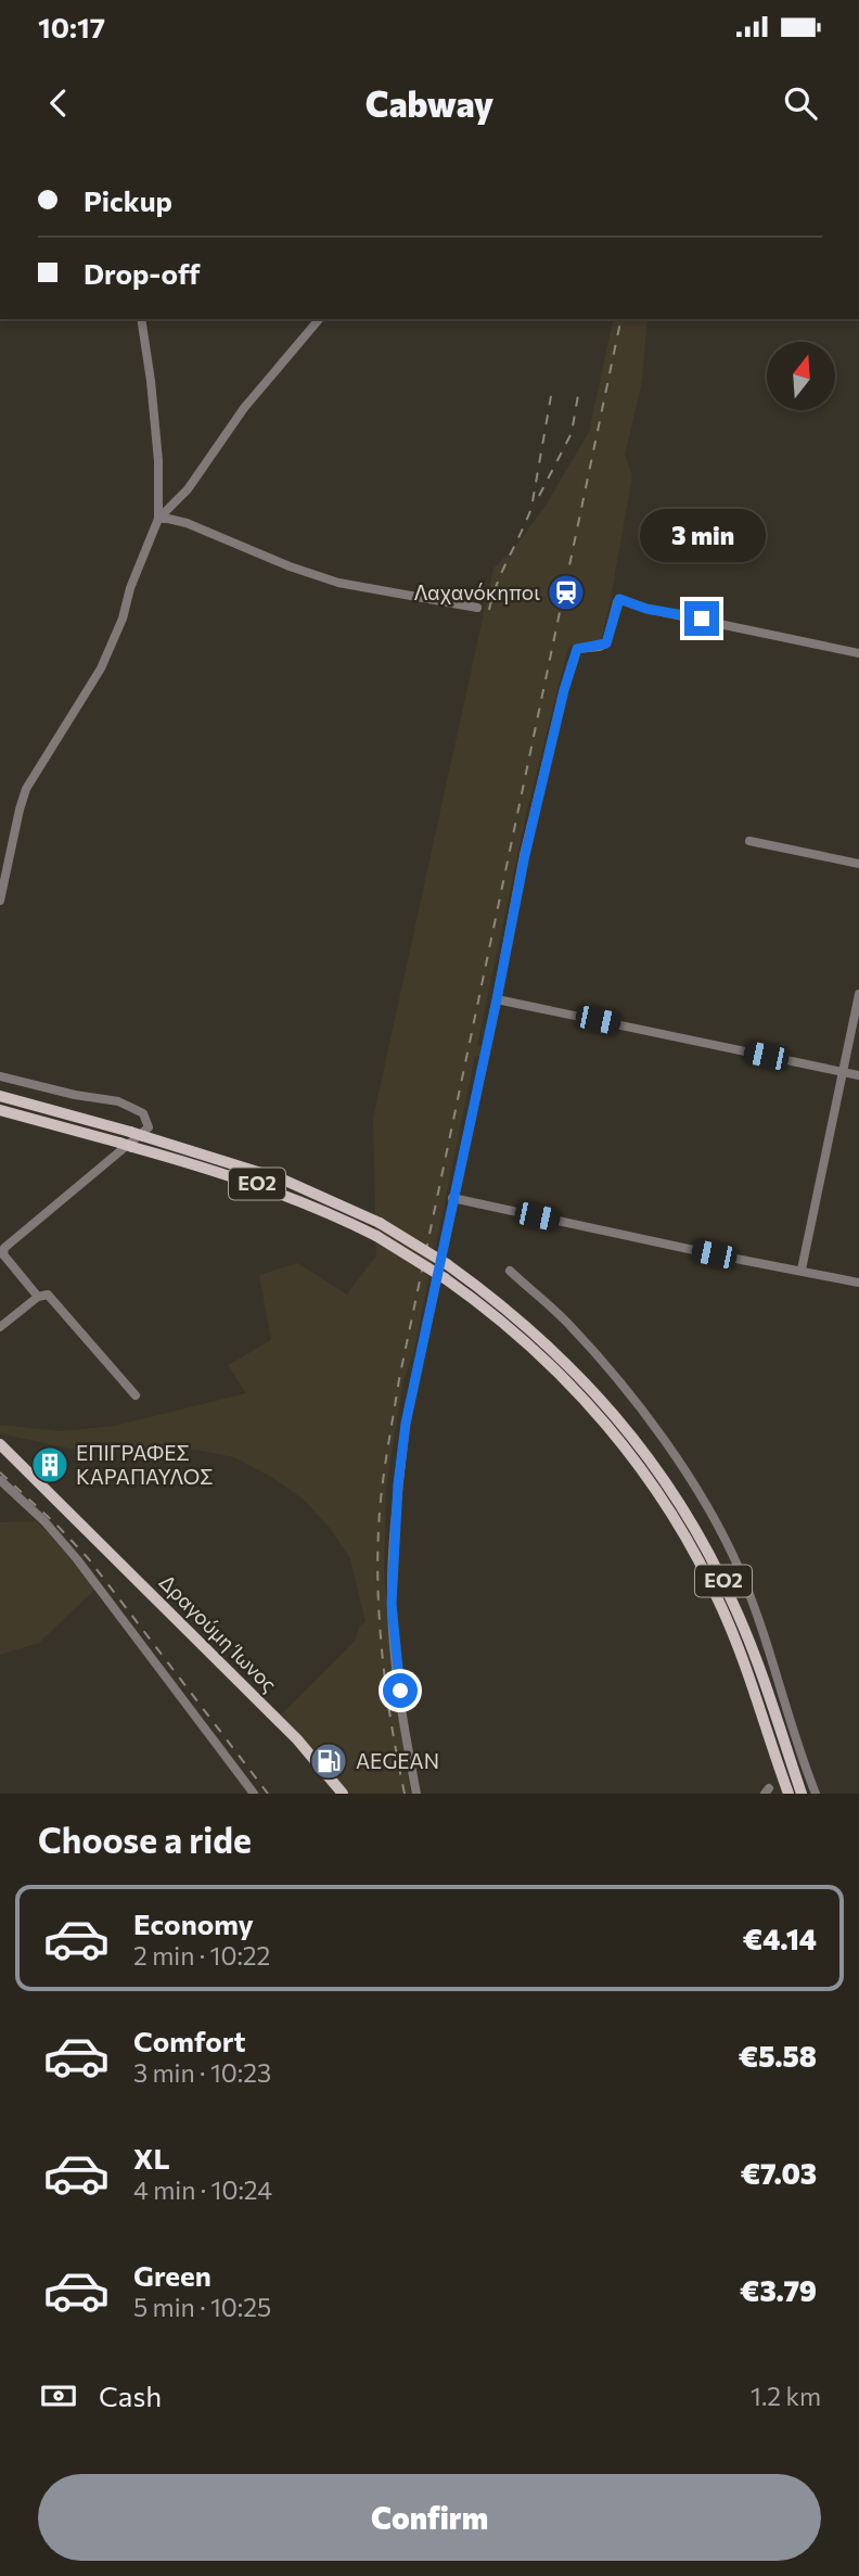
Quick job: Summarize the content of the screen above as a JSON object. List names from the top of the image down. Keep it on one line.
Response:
{"streets":{"main road":["ΕΟ2","Δραγούμη Ίωνος"]},"places":{"station":["Λαχανόκηποι"],"building":["ΕΠΙΓΡΑΦΕΣ ΚΑΡΑΠΑΥΛΟΣ"],"fuel station":["AEGEAN"]},"north":"top","page":{"status":"10:17","header":"Cabway","banner":["Pickup","Drop-off"],"bubble":"3 min","heading":"Choose a ride","list":[{"name":"Economy","note":"2 min · 10:22","value":"€4.14"},{"name":"Comfort","note":"3 min · 10:23","value":"€5.58"},{"name":"XL","note":"4 min · 10:24","value":"€7.03"},{"name":"Green","note":"5 min · 10:25","value":"€3.79"}],"pay":["Cash","1.2 km"],"buttons":"Confirm"}}
